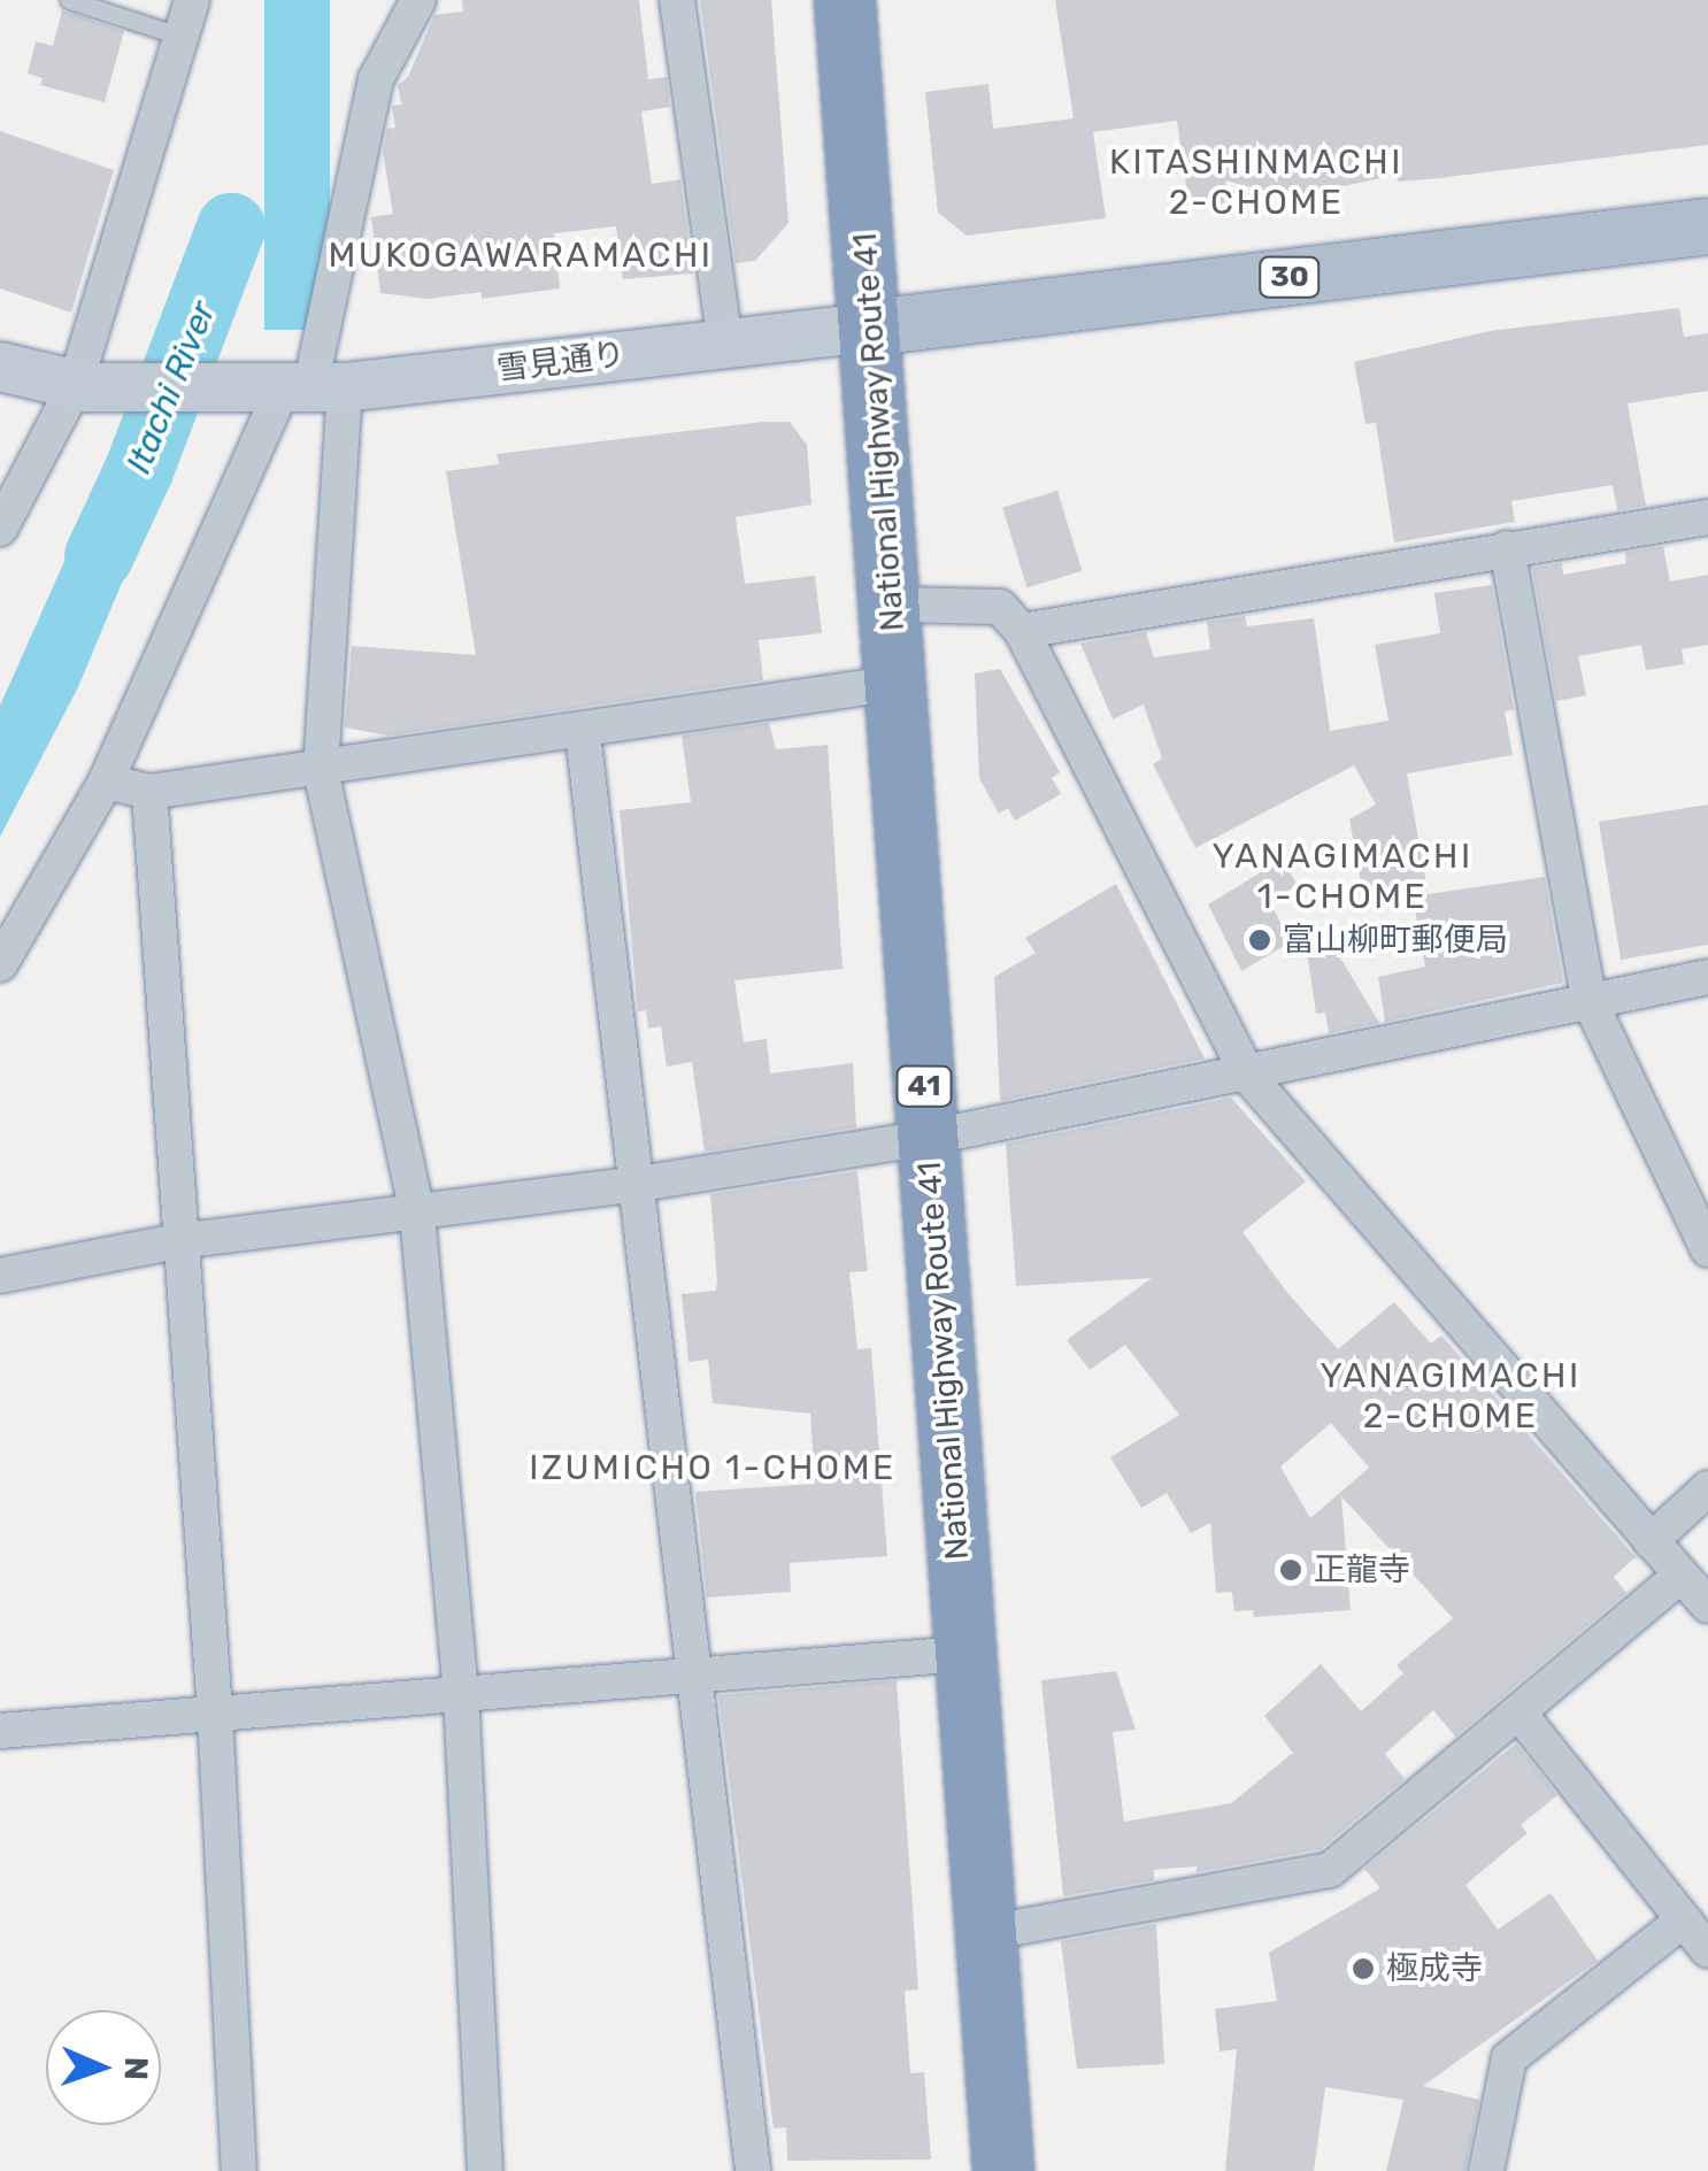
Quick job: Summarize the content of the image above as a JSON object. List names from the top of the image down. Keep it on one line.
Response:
{"streets":{"highway":["National Highway Route 41","41"],"main road":["30"],"street":["雪見通り"]},"crossings":[["30","雪見通り"],["30","National Highway Route 41"],["雪見通り","National Highway Route 41"]],"districts":["KITASHINMACHI 2-CHOME","MUKOGAWARAMACHI","YANAGIMACHI 1-CHOME","YANAGIMACHI 2-CHOME","IZUMICHO 1-CHOME"],"water":["Itachi River"],"places":["富山柳町郵便局","正龍寺","極成寺"],"north":"right"}
